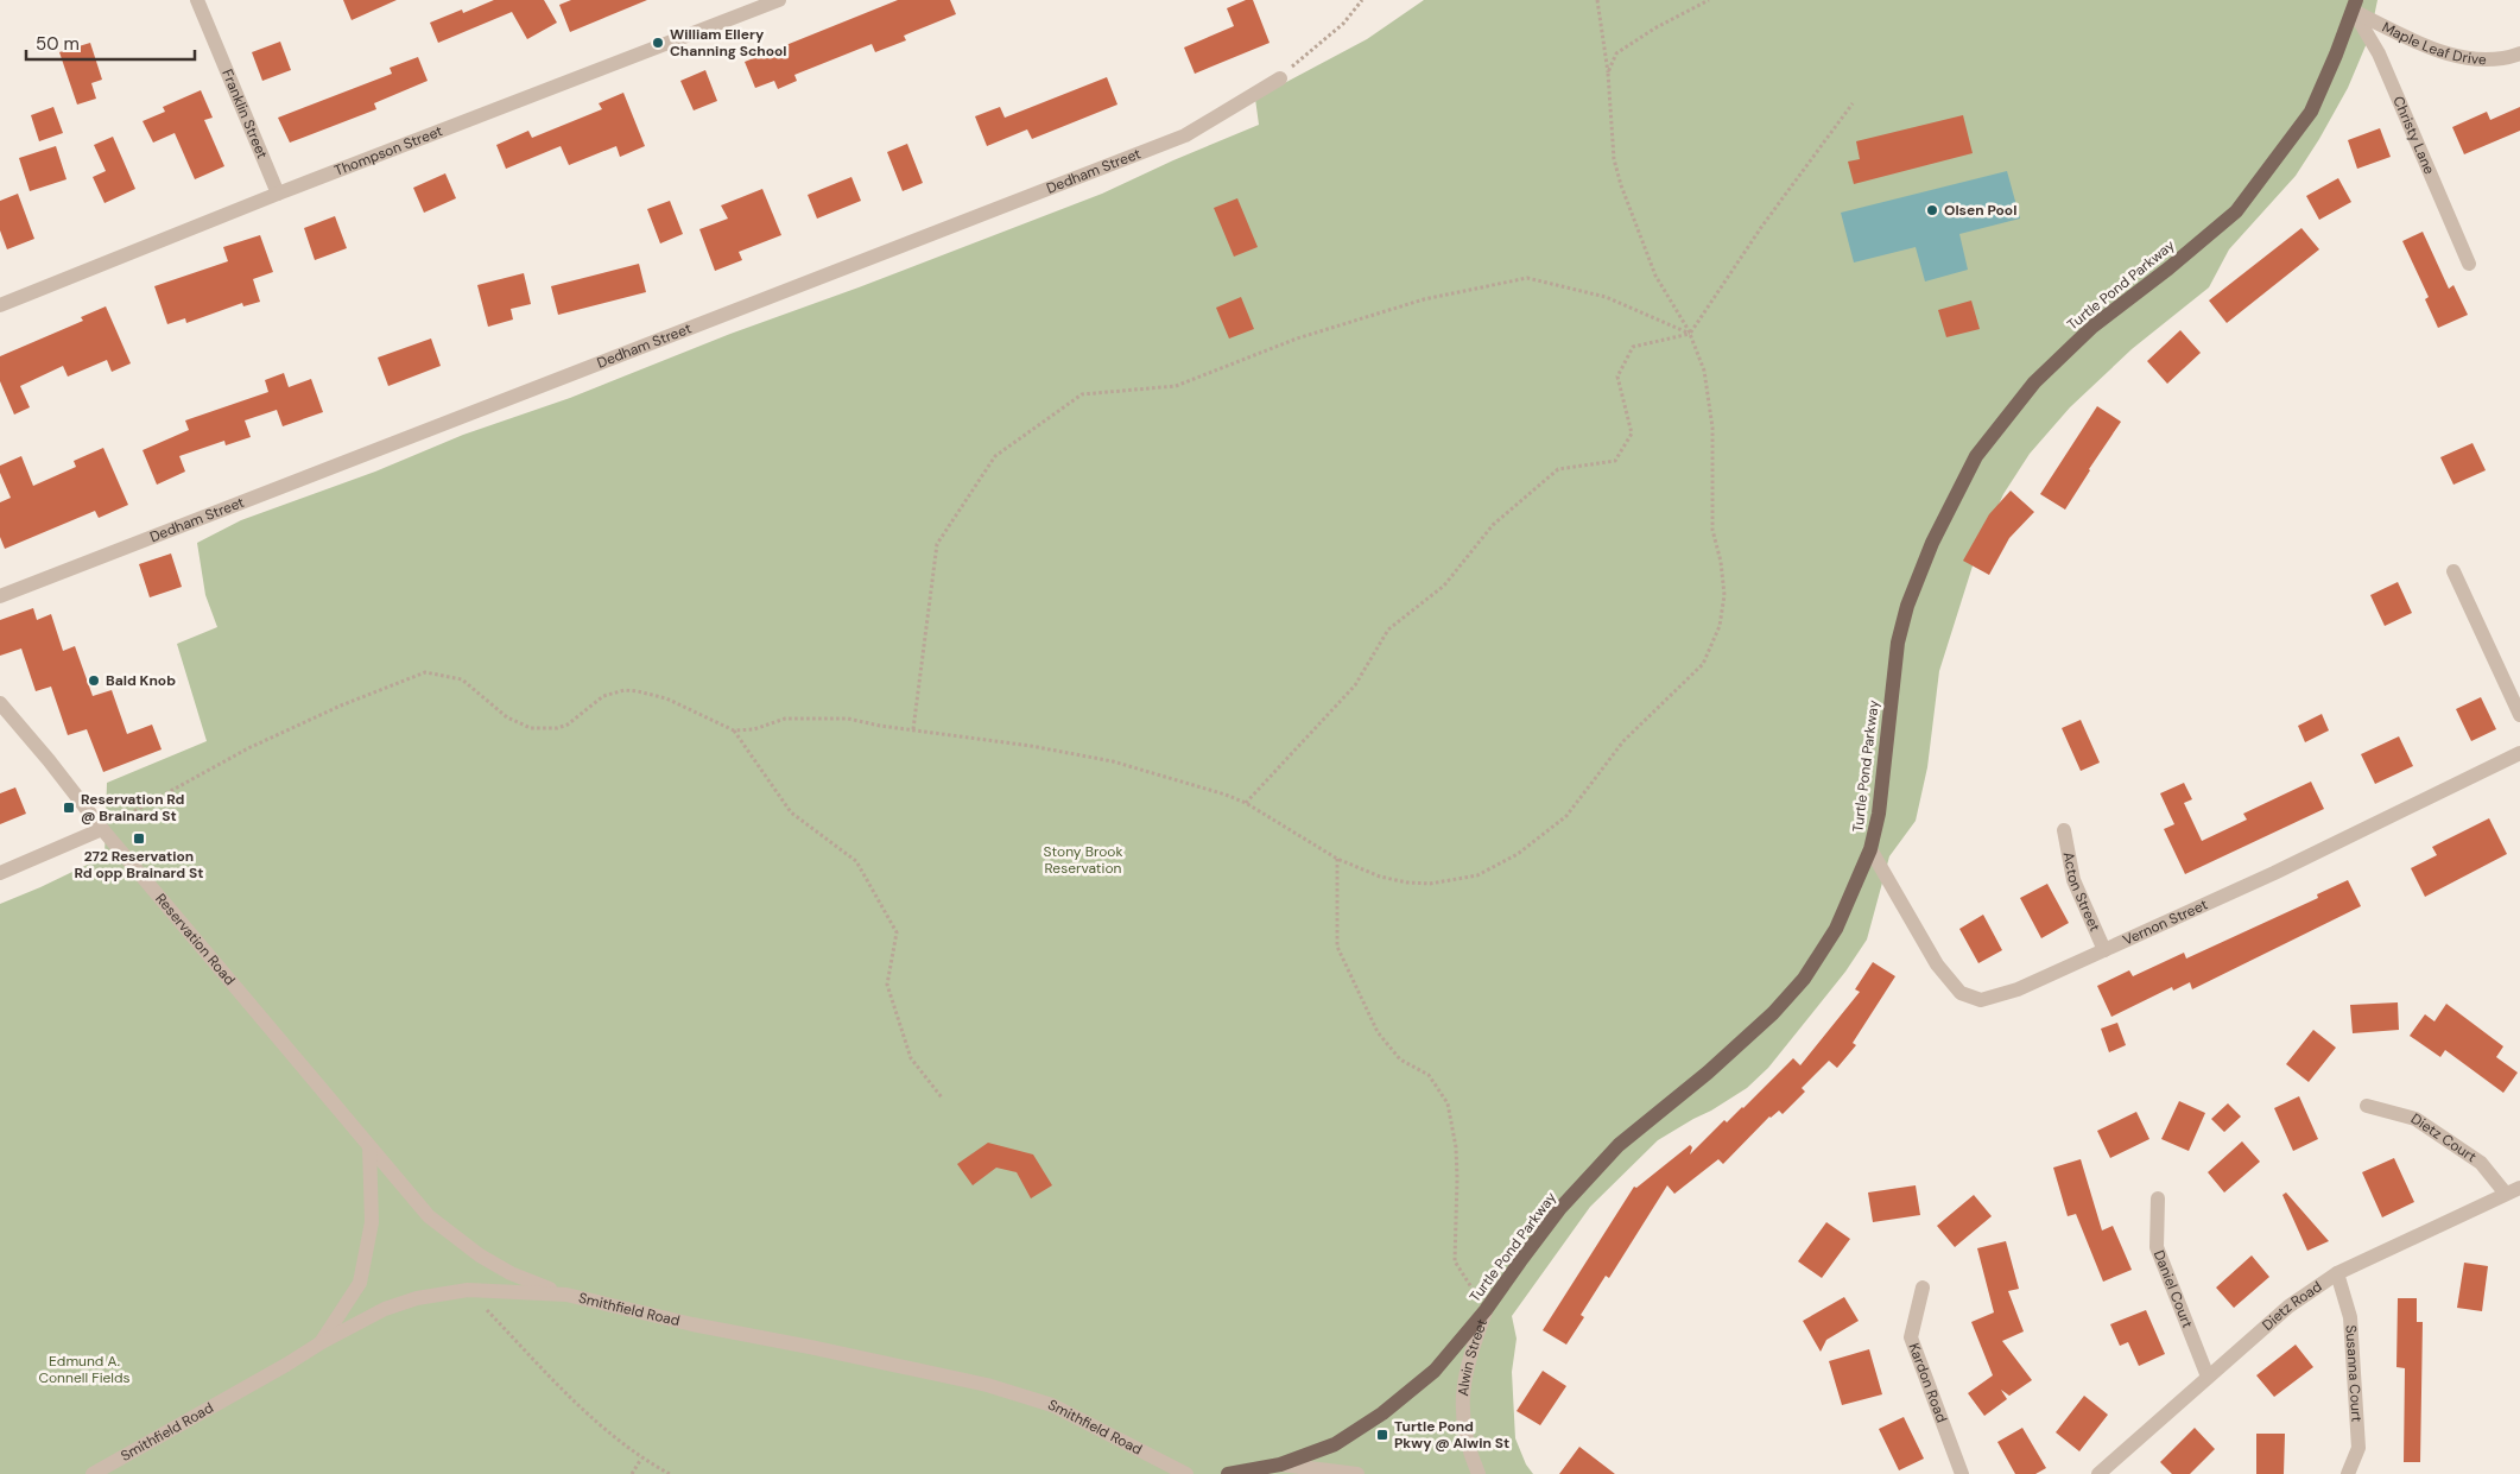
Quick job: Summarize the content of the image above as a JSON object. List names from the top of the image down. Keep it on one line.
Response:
{"streets":{"main road":["Turtle Pond Parkway"],"street":["Maple Leaf Drive","Franklin Street","Christy Lane","Thompson Street","Dedham Street","Acton Street","Vernon Street","Reservation Road","Dietz Court","Daniel Court","Dietz Road","Smithfield Road","Alwin Street","Susanna Court","Kardon Road"]},"crossings":[["Maple Leaf Drive","Christy Lane"],["Maple Leaf Drive","Turtle Pond Parkway"],["Franklin Street","Thompson Street"],["Christy Lane","Turtle Pond Parkway"],["Turtle Pond Parkway","Vernon Street"],["Turtle Pond Parkway","Alwin Street"],["Acton Street","Vernon Street"],["Reservation Road","Smithfield Road"],["Dietz Court","Dietz Road"],["Daniel Court","Dietz Road"],["Dietz Road","Susanna Court"]],"parks":["Stony Brook Reservation","Edmund A. Connell Fields"],"places":{"other":["William Ellery Channing School","Olsen Pool","Bald Knob"],"transit":["Reservation Rd @ Brainard St","272 Reservation Rd opp Brainard St","Turtle Pond Pkwy @ Alwin St"]},"scale_bar":"50 m"}
